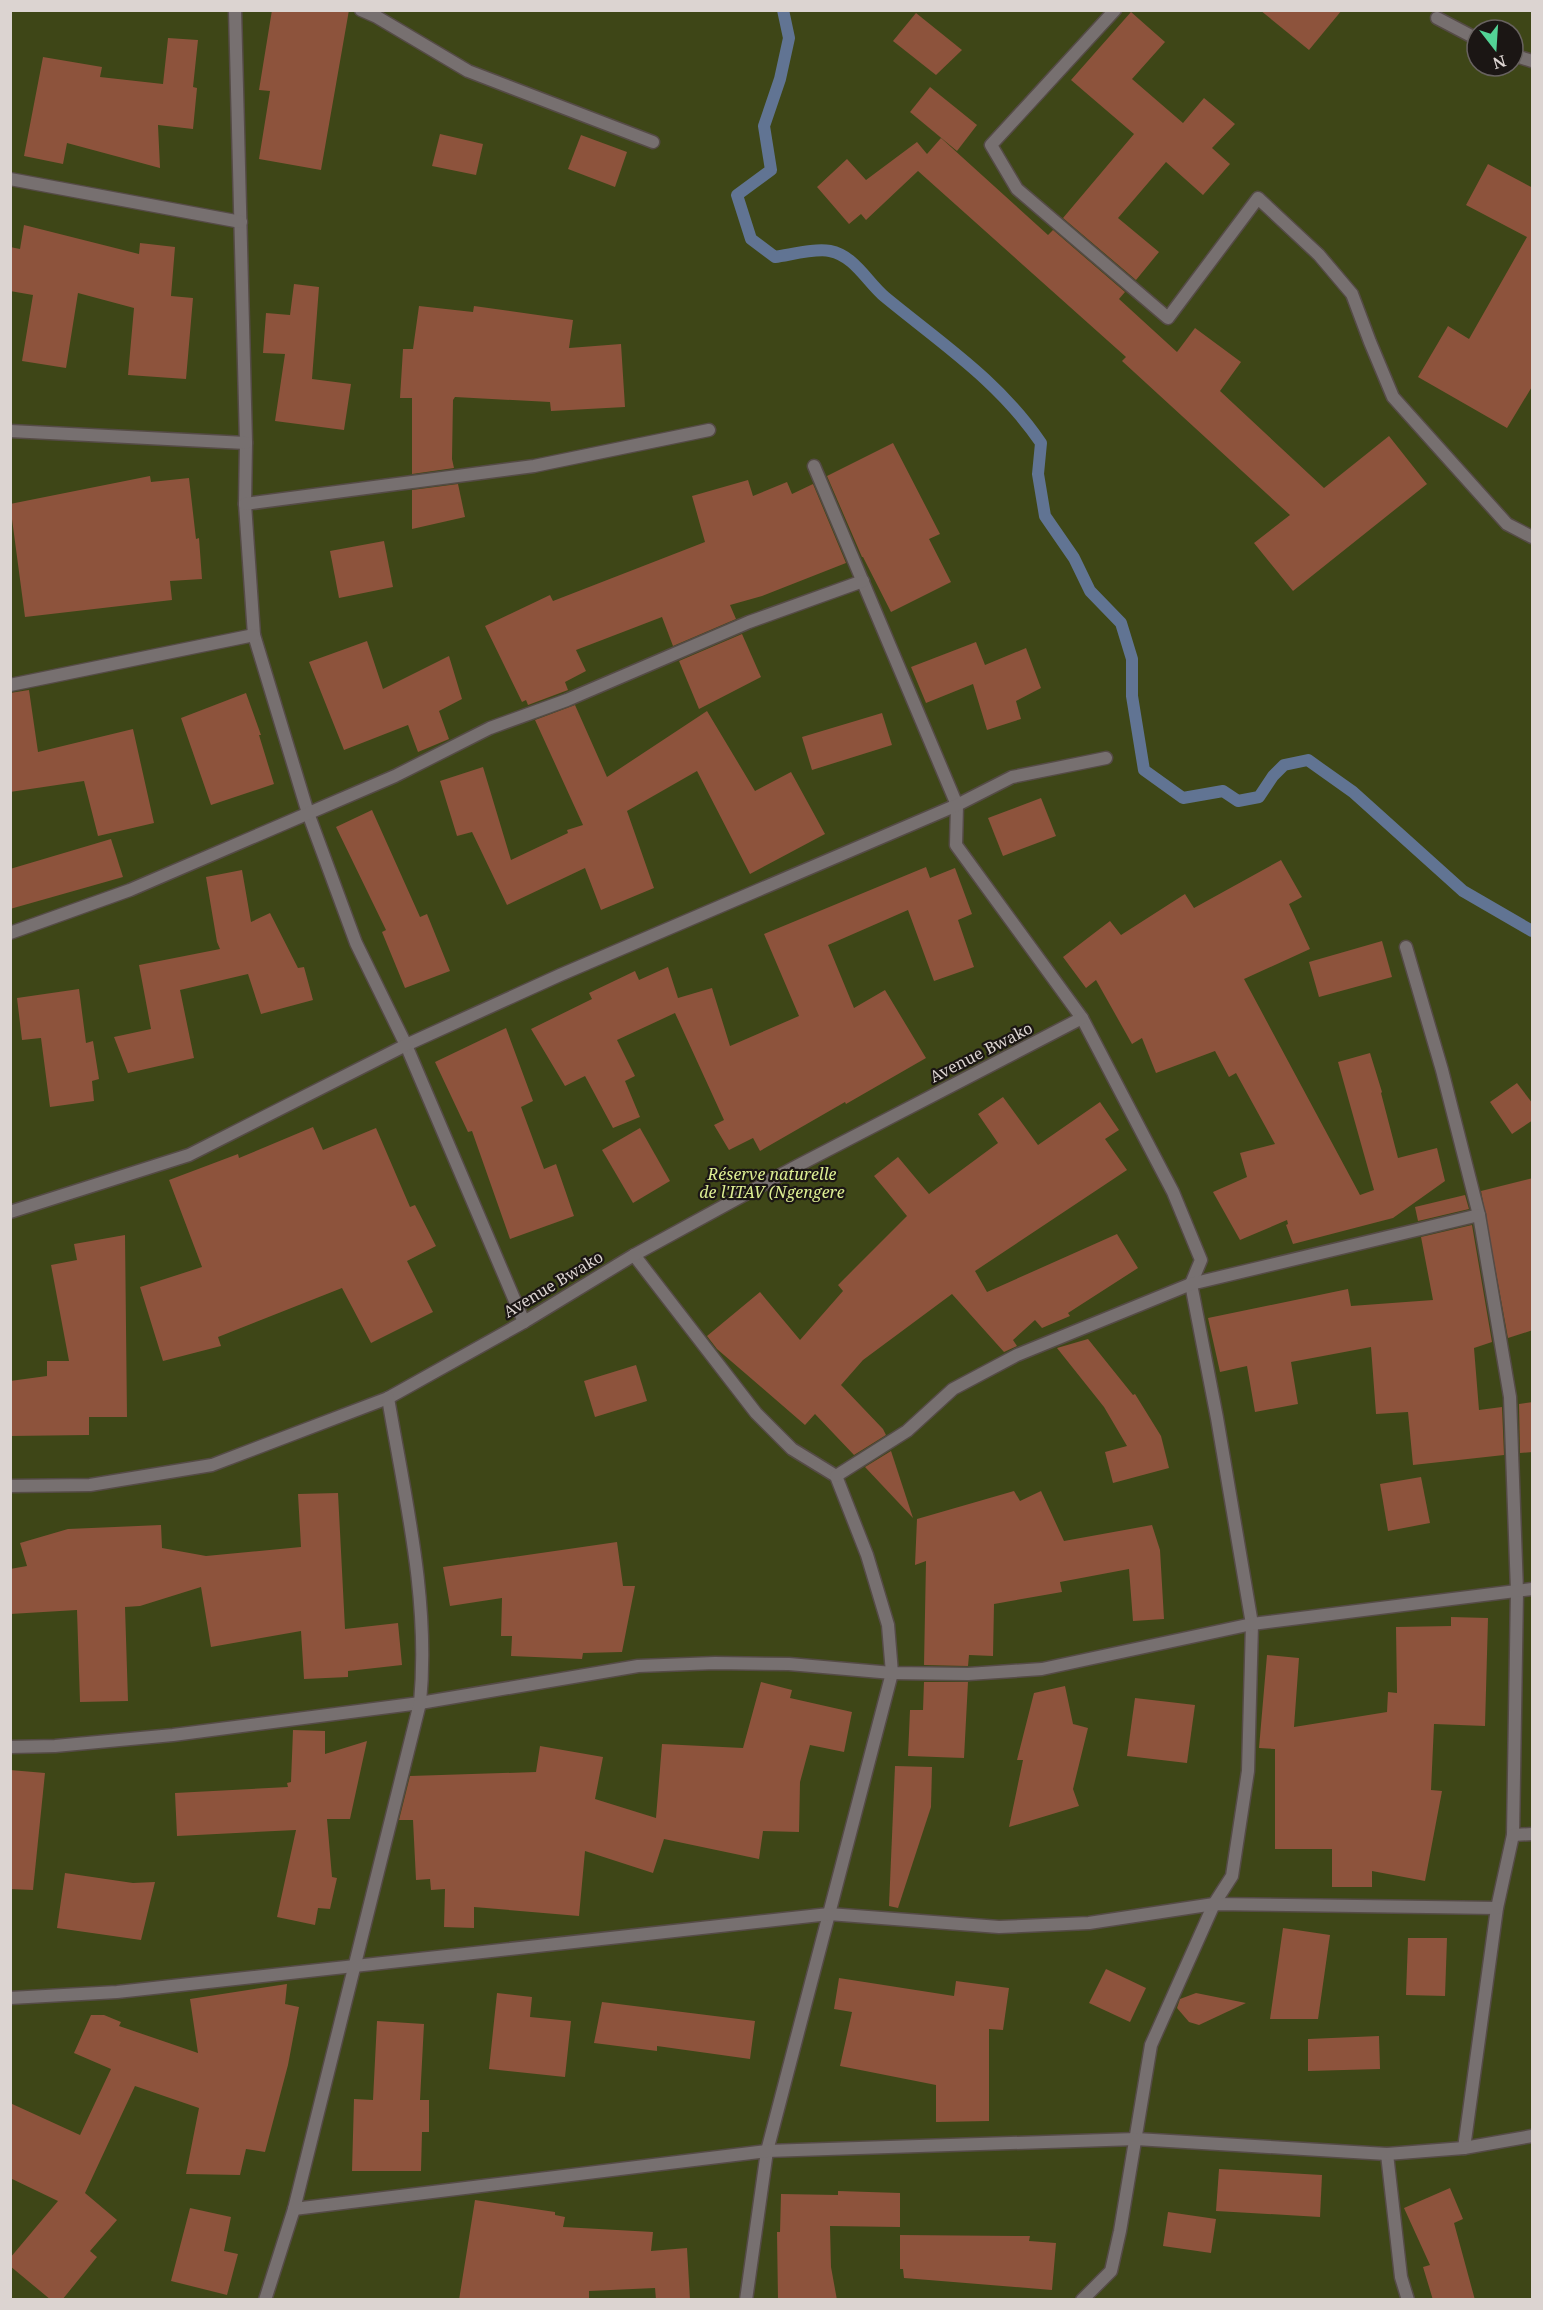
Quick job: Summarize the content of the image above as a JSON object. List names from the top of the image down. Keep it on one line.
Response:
{"streets":{"street":["Avenue Bwako"]},"parks":["Réserve naturelle de l'ITAV (Ngengere"],"north":"bottom"}
